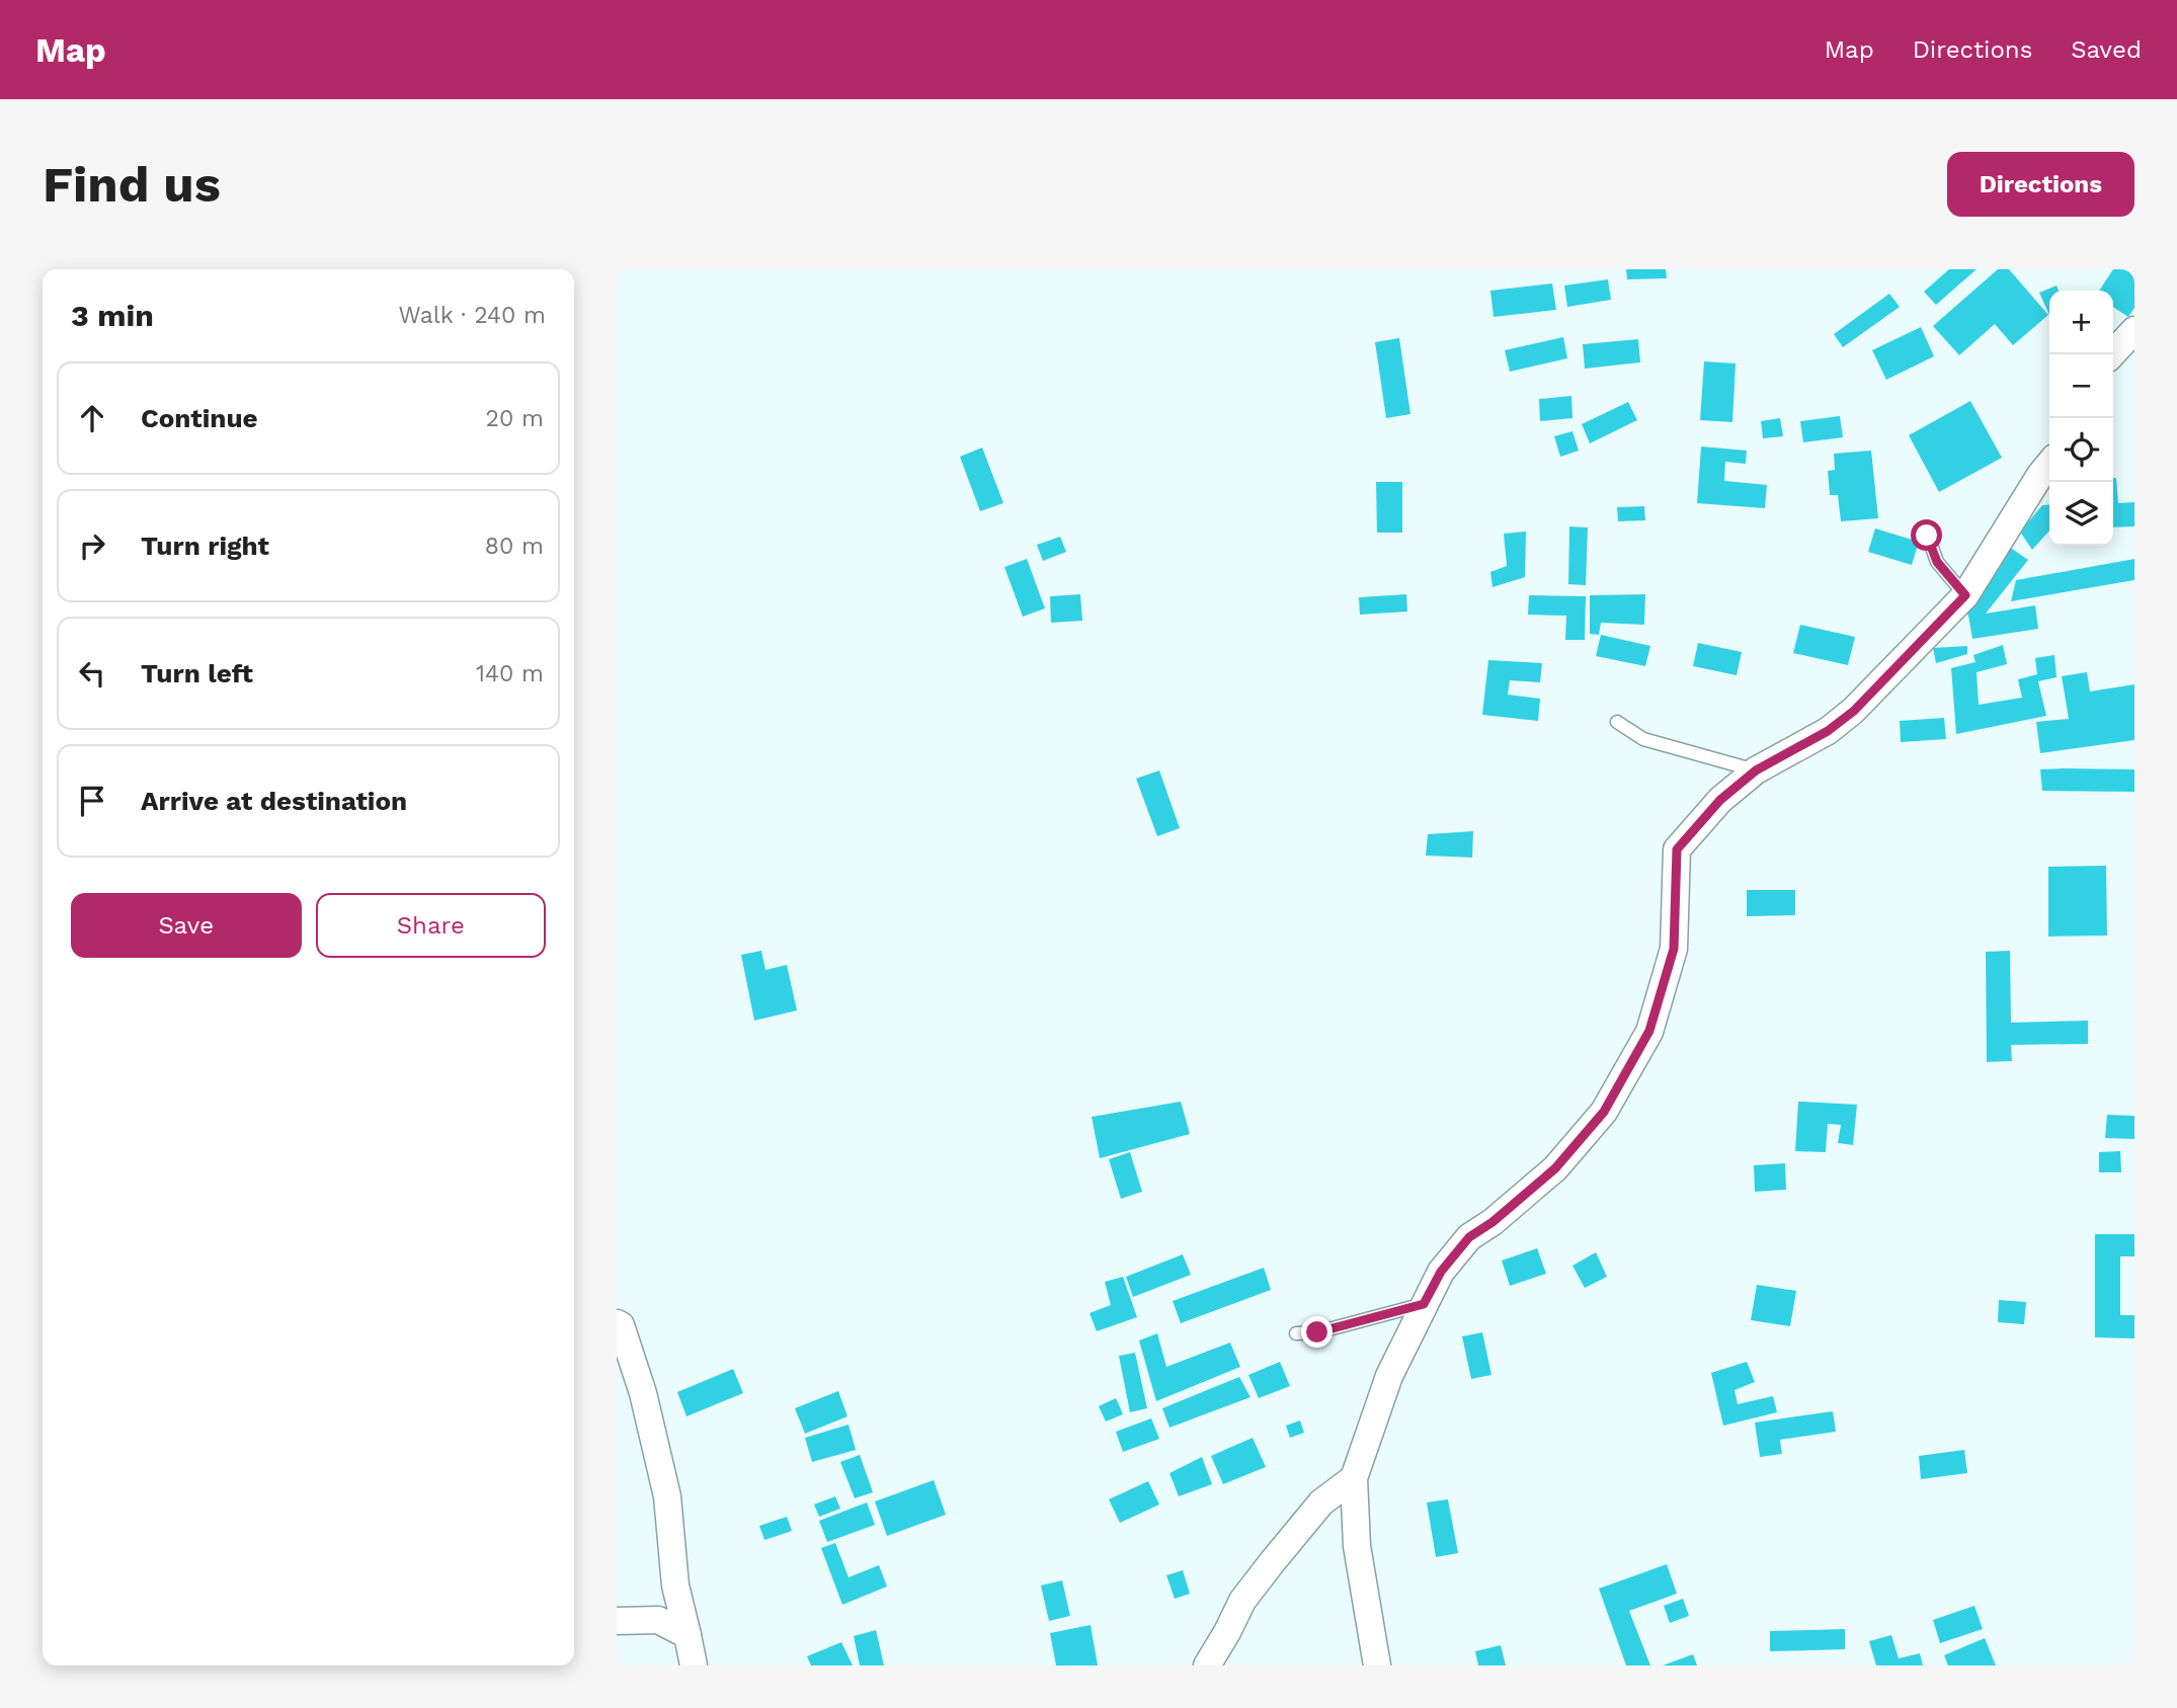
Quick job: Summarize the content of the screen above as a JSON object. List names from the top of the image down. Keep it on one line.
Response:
{"page":{"header":"Map","nav":["Map","Directions","Saved"],"buttons":["Directions",["Save","Share"]],"title":"Find us","heading":["3 min","Walk · 240 m"],"map_buttons":["+","−"],"list":[["Continue","20 m"],["Turn right","80 m"],["Turn left","140 m"],"Arrive at destination"]}}
